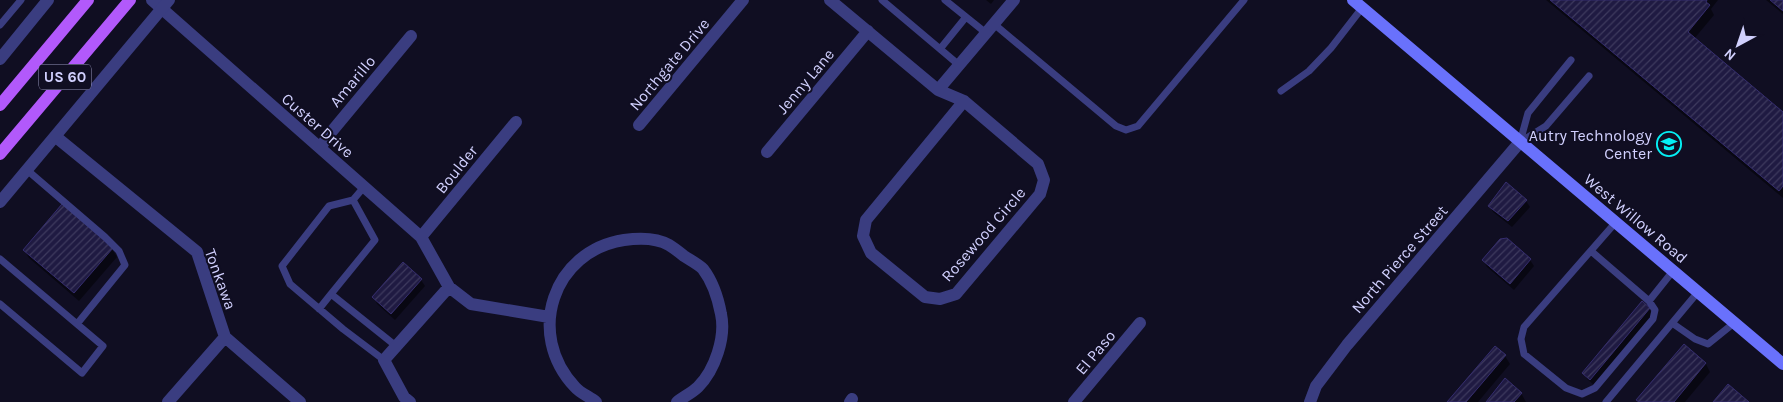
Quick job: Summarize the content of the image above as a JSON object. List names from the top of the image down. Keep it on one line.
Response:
{"streets":{"main road":["US 60","West Willow Road"],"street":["Northgate Drive","Amarillo","Jenny Lane","Custer Drive","Boulder","Rosewood Circle","North Pierce Street","Tonkawa","El Paso"]},"crossings":[["Amarillo","Custer Drive"],["Custer Drive","Boulder"],["West Willow Road","North Pierce Street"]],"places":{"school or university":["Autry Technology Center"]},"north":"bottom left"}
